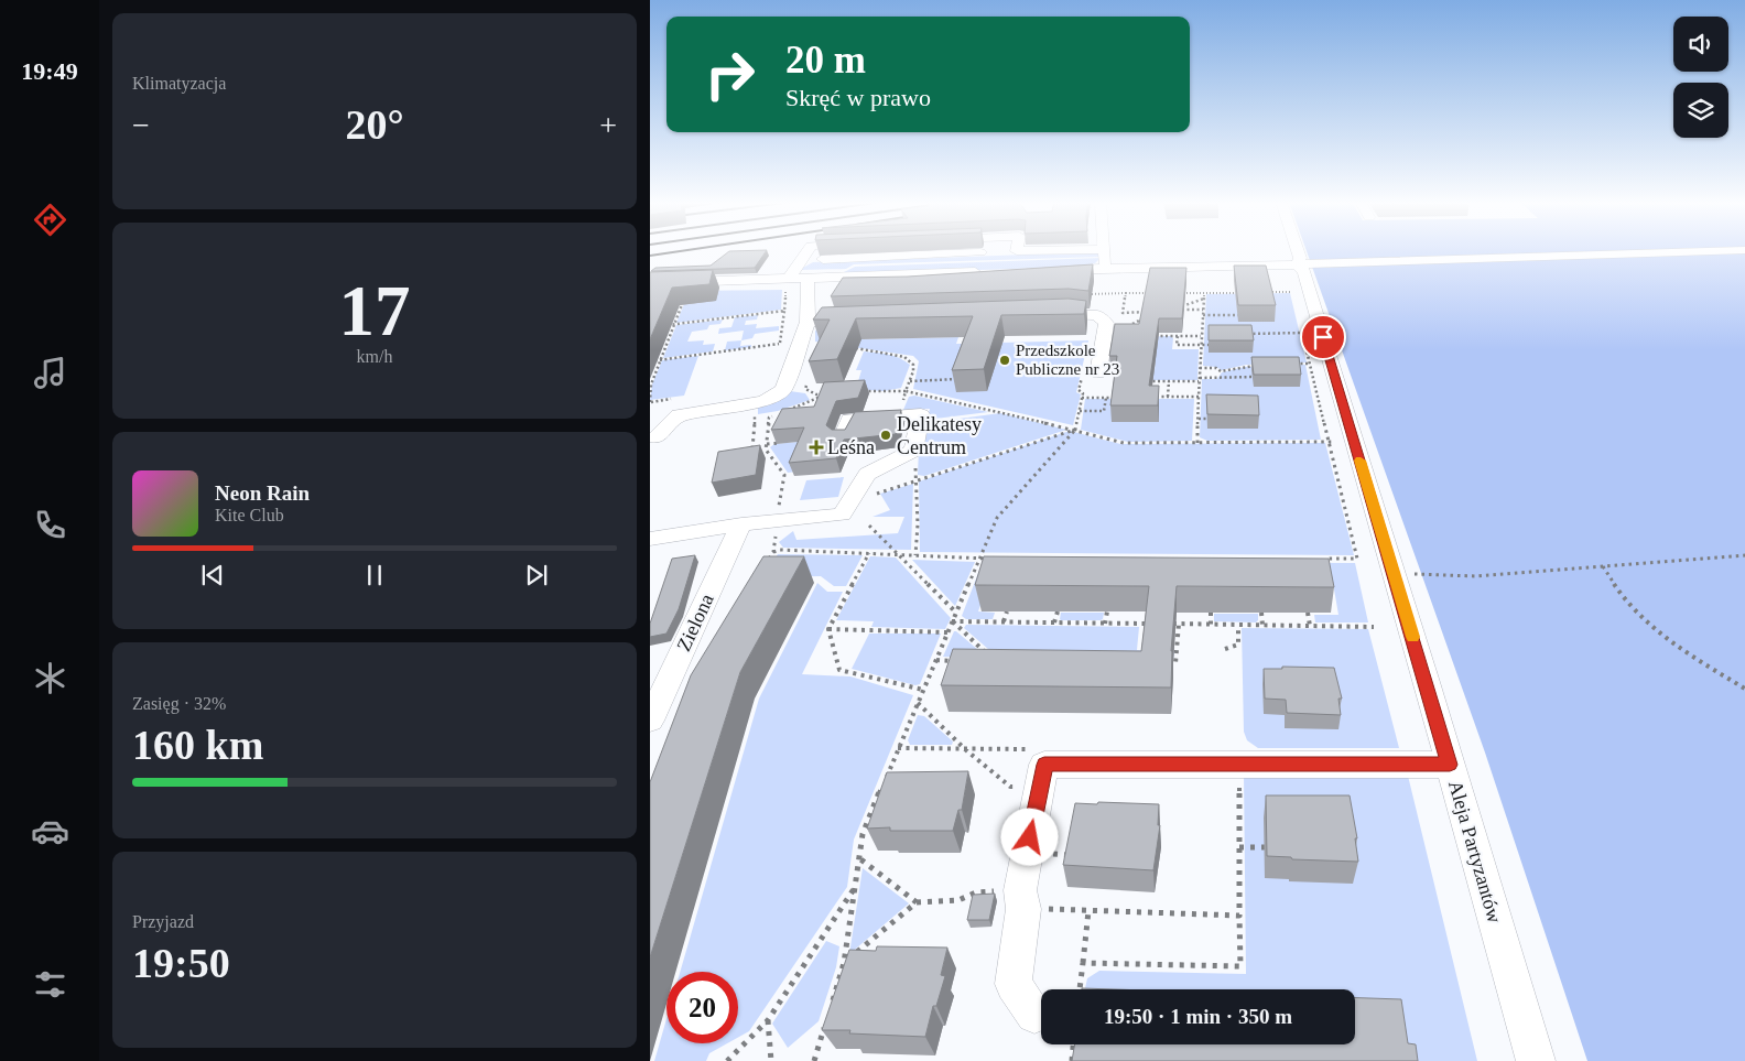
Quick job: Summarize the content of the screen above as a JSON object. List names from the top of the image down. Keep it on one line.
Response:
{"streets":{"street":["Zielona","Aleja Partyzantów"]},"places":{"other":["Przedszkole Publiczne nr 23","Delikatesy Centrum"],"health":["Leśna"]},"page":{"tabs":"19:49","tile":["Klimatyzacja",["17","km/h"],["Zasięg · 32%","160 km"],["Przyjazd","19:50"]],"turn":["20 m","Skręć w prawo"],"heat":["−","20°","+"],"song":["Neon Rain","Kite Club"],"limit":"20","trip":"19:50 · 1 min · 350 m"}}
